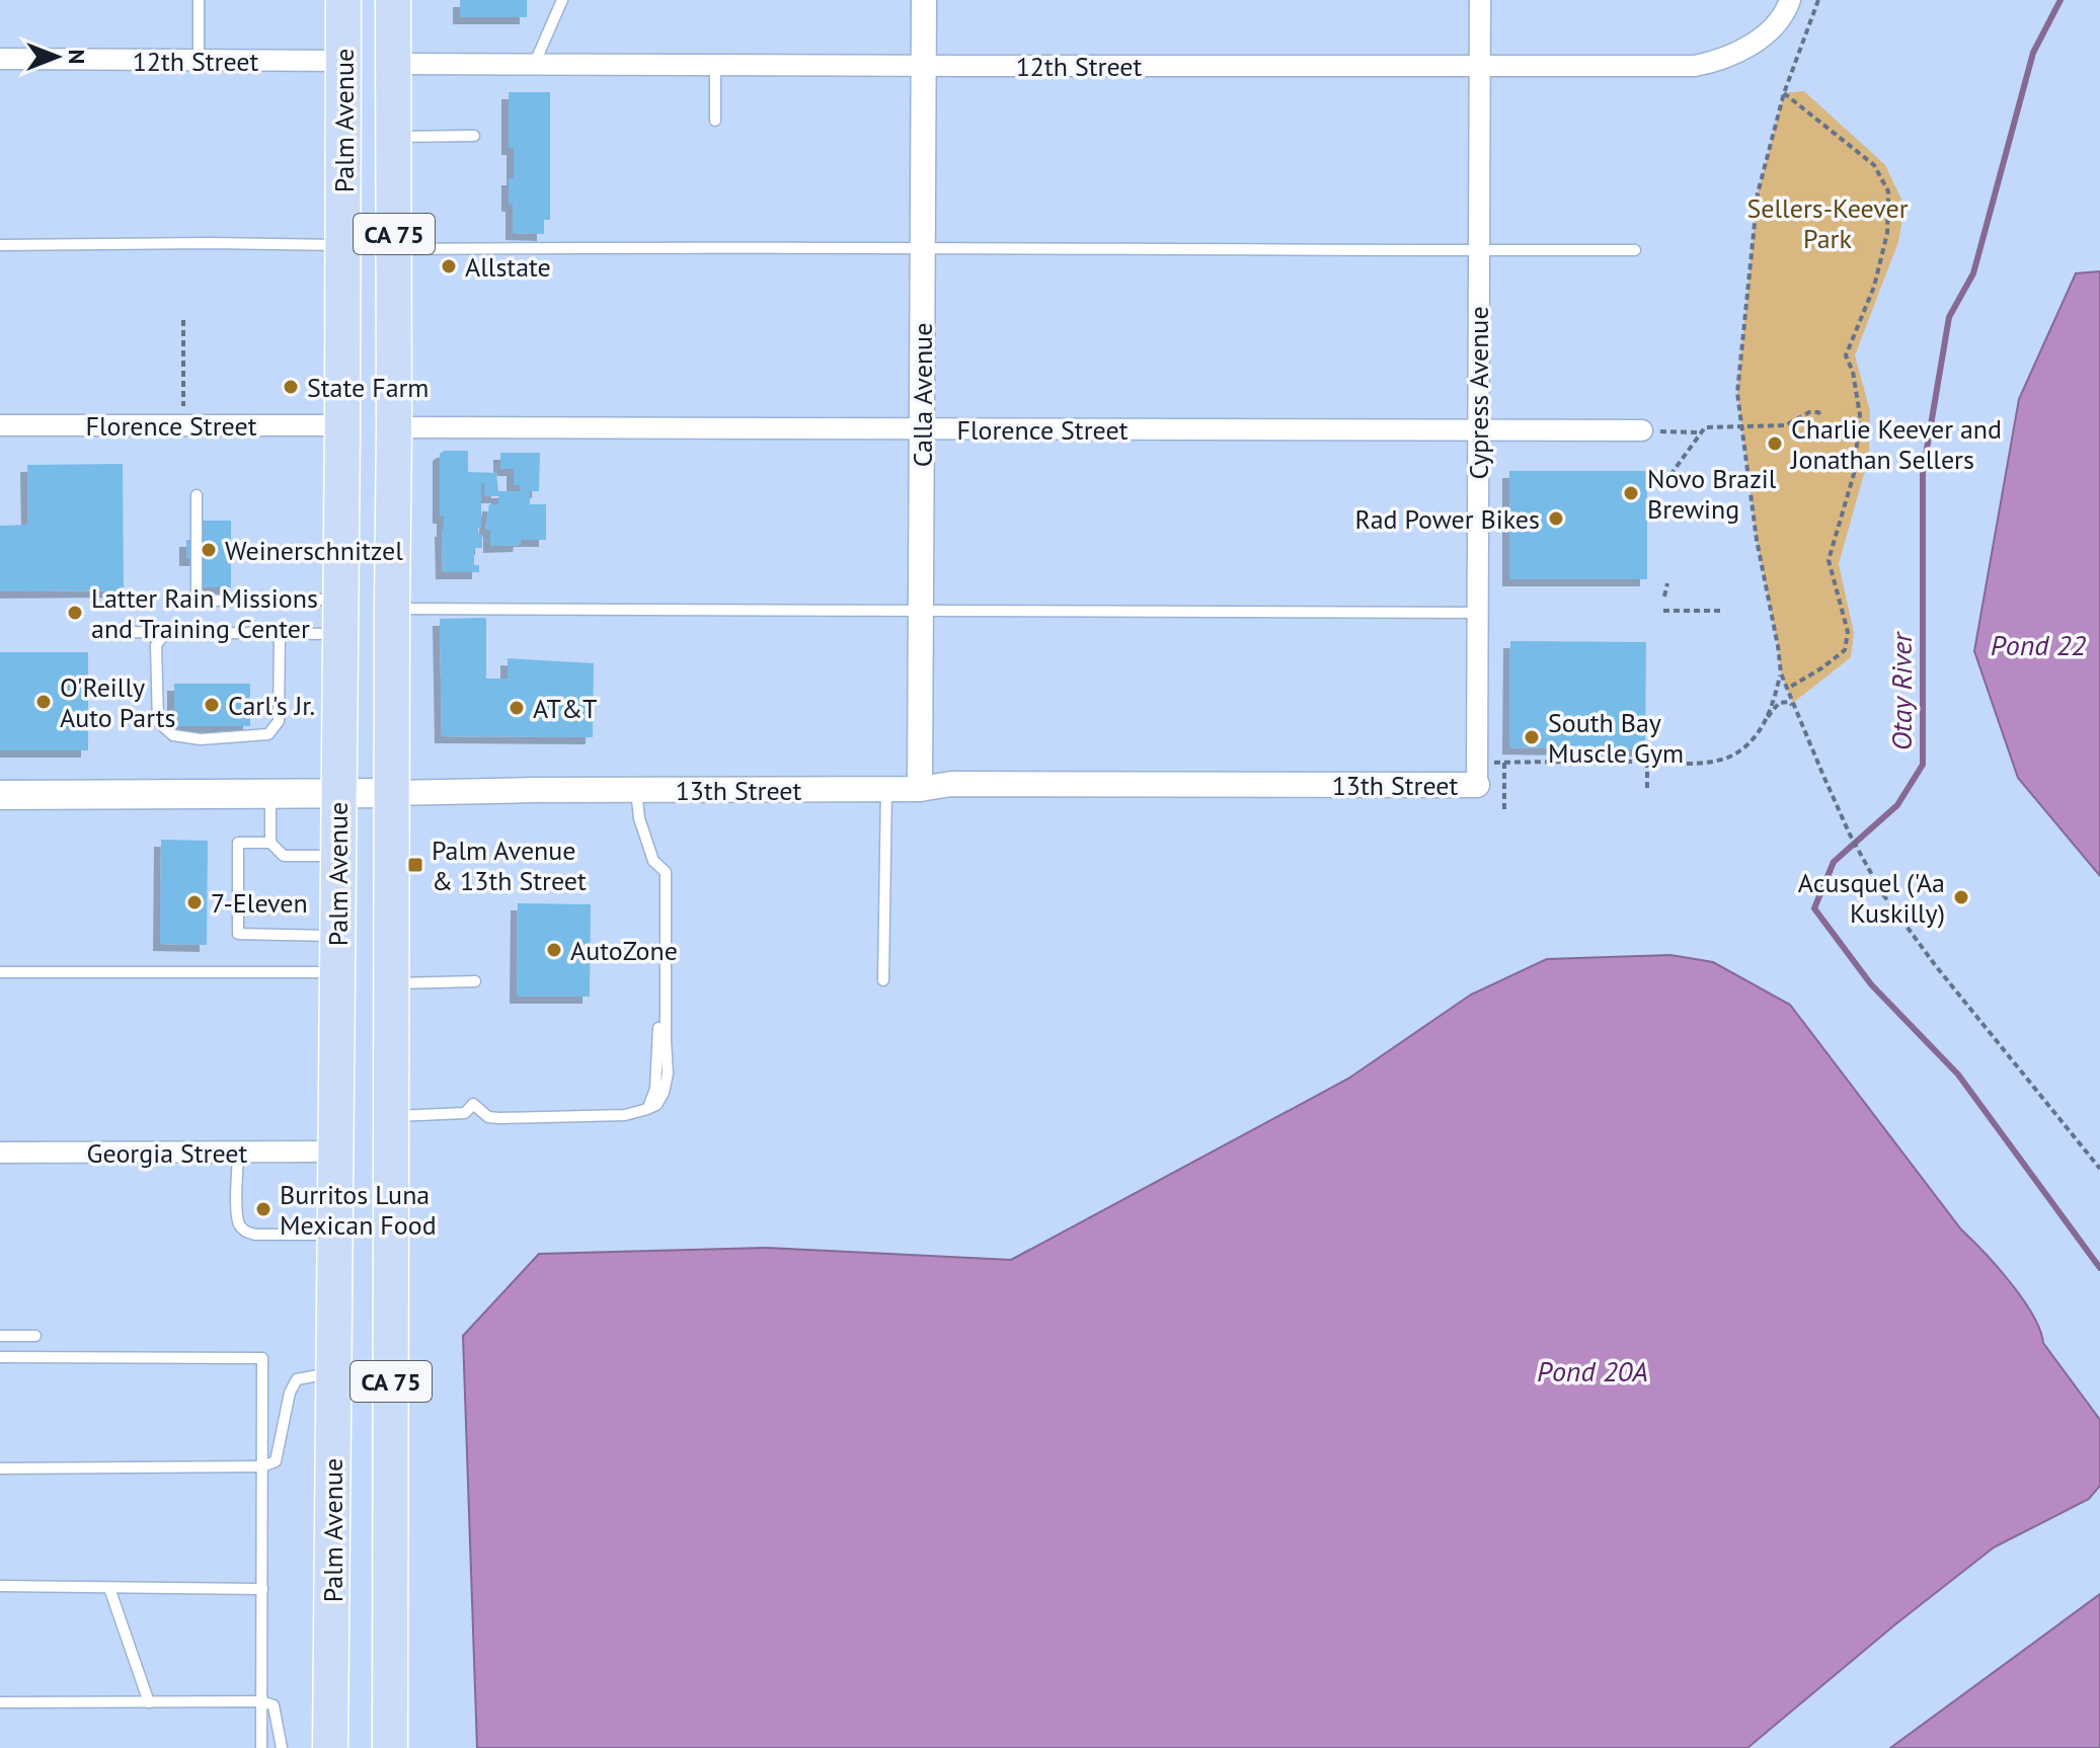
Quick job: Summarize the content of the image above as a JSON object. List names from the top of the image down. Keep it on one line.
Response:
{"streets":{"highway":["Palm Avenue","CA 75"],"main road":["13th Street"],"street":["12th Street","Cypress Avenue","Calla Avenue","Florence Street","Georgia Street"]},"crossings":[["12th Street","Palm Avenue"],["12th Street","Cypress Avenue"],["12th Street","Calla Avenue"],["Palm Avenue","Florence Street"],["Palm Avenue","13th Street"],["Palm Avenue","Georgia Street"],["Cypress Avenue","Florence Street"],["Cypress Avenue","13th Street"],["Calla Avenue","Florence Street"],["Calla Avenue","13th Street"]],"water":["Pond 22","Otay River","Pond 20A"],"parks":["Sellers-Keever Park"],"places":{"other":["Allstate","State Farm","Charlie Keever and Jonathan Sellers","Novo Brazil Brewing","Rad Power Bikes","Weinerschnitzel","Latter Rain Missions and Training Center","O'Reilly Auto Parts","Carl's Jr.","AT&T","South Bay Muscle Gym","Acusquel ('Aa Kuskilly)","7-Eleven","AutoZone","Burritos Luna Mexican Food"],"transit":["Palm Avenue & 13th Street"]},"north":"right"}
